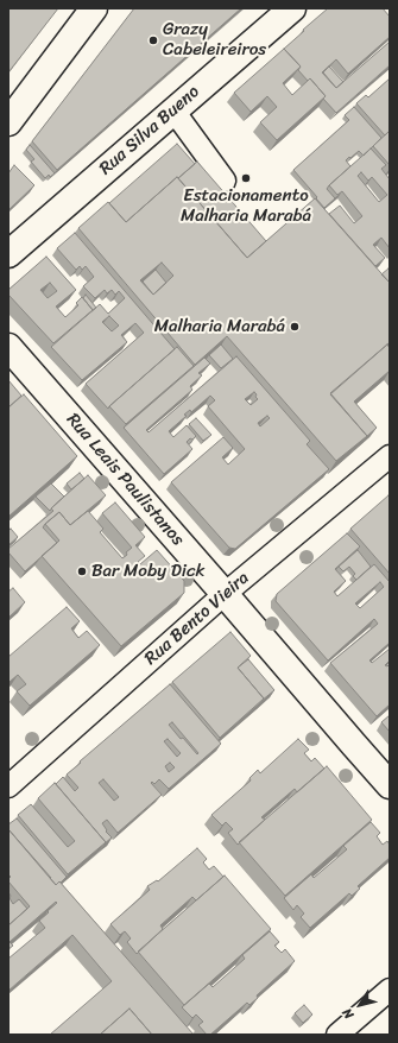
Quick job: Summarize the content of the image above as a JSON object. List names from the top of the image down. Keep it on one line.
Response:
{"streets":{"main road":["Rua Silva Bueno","Rua Leais Paulistanos"],"street":["Rua Bento Vieira"]},"crossings":[["Rua Leais Paulistanos","Rua Bento Vieira"]],"places":["Grazy Cabeleireiros","Estacionamento Malharia Marabá","Malharia Marabá","Bar Moby Dick"],"north":"bottom left"}
